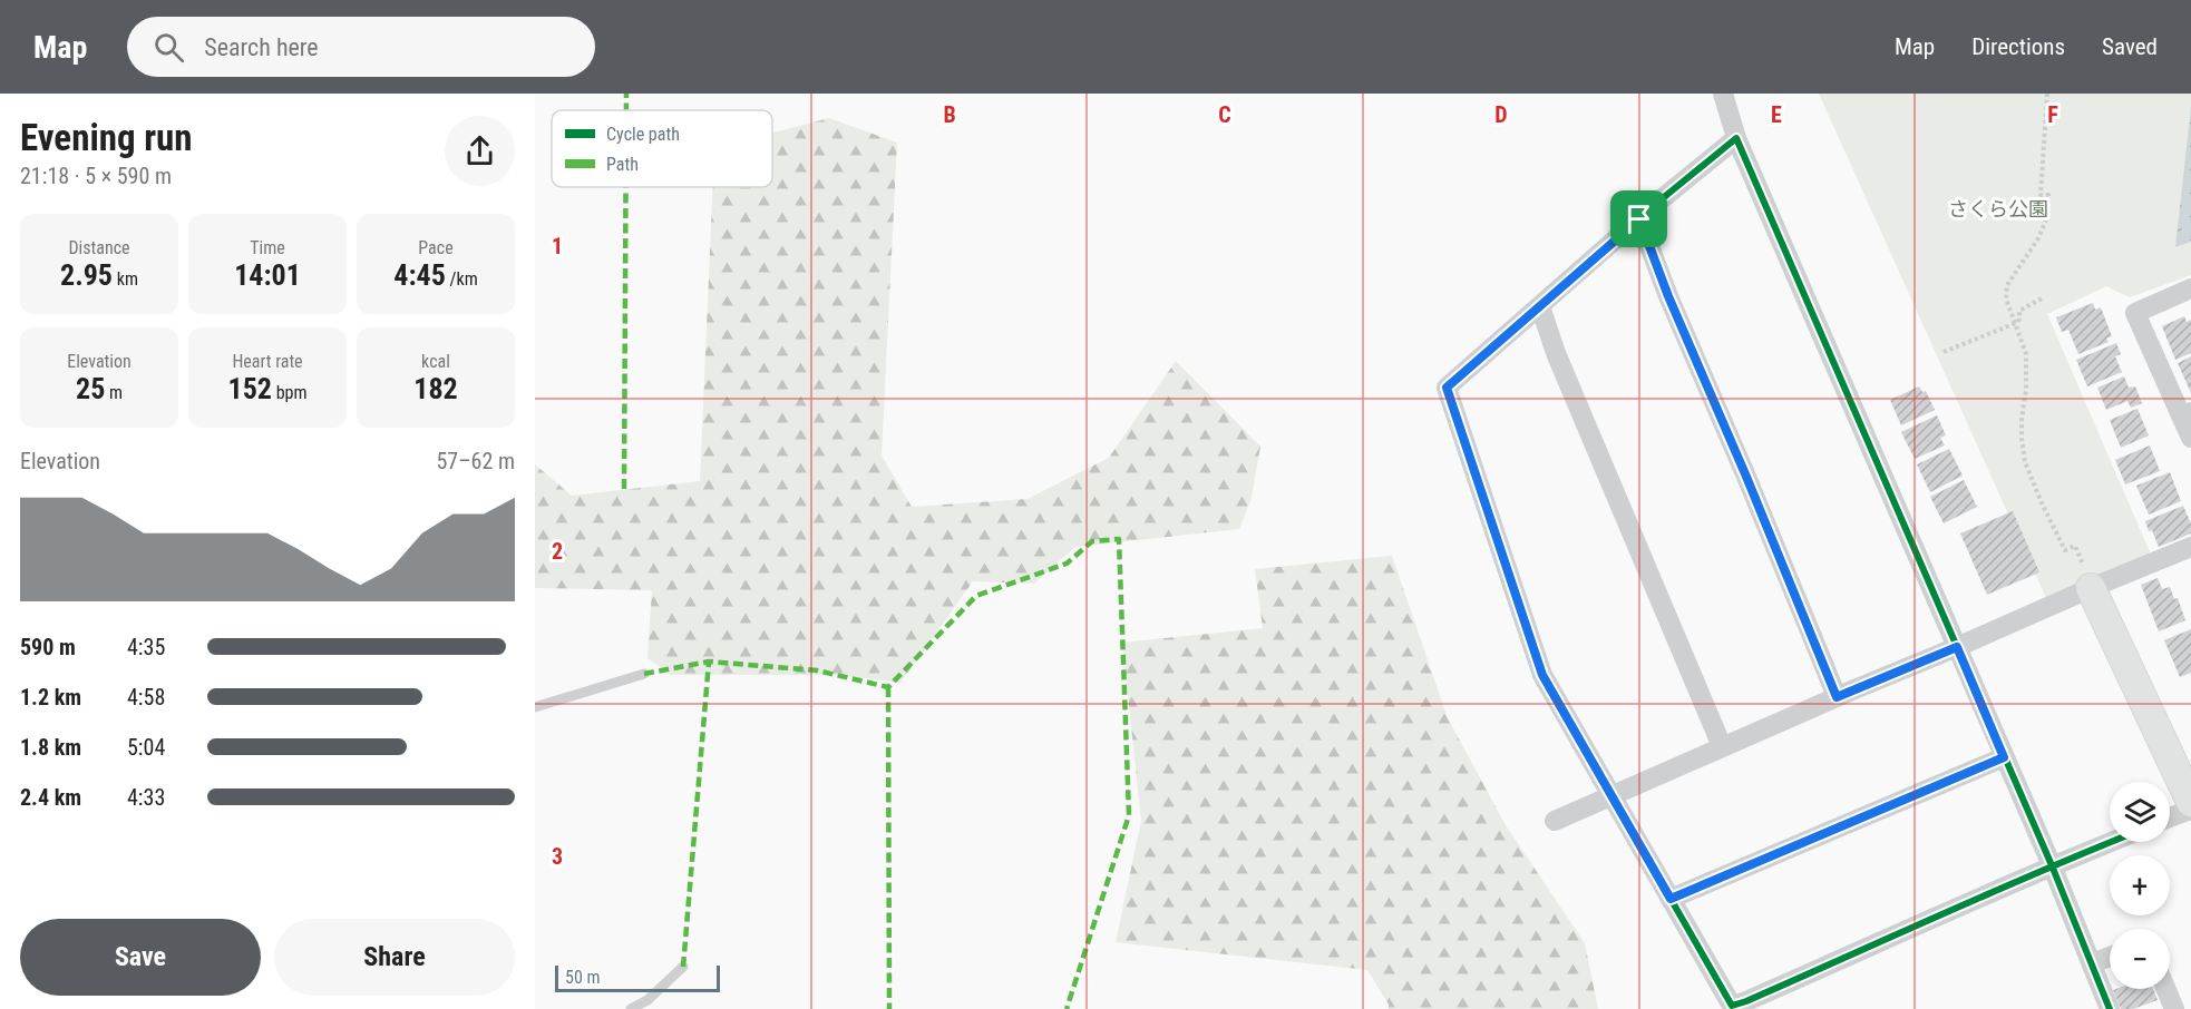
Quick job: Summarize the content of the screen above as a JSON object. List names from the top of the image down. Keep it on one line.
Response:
{"parks":["さくら公園"],"legend":["Cycle path","Path"],"scale_bar":"50 m","page":{"header":"Map","search":"Search here","nav":["Map","Directions","Saved"],"heading":["Evening run","21:18 · 5 × 590 m"],"stats":[["Distance","2.95 km"],["Time","14:01"],["Pace","4:45 /km"],["Elevation","25 m"],["Heart rate","152 bpm"],["kcal","182"]],"chart":["Elevation","57–62 m"],"list":[{"name":"590 m","note":"4:35"},{"name":"1.2 km","note":"4:58"},{"name":"1.8 km","note":"5:04"},{"name":"2.4 km","note":"4:33"}],"map_buttons":["+","−"],"buttons":["Save","Share"],"scale":"50 m"},"grid":{"columns":["B","C","D","E","F"],"rows":["1","2","3"]}}
